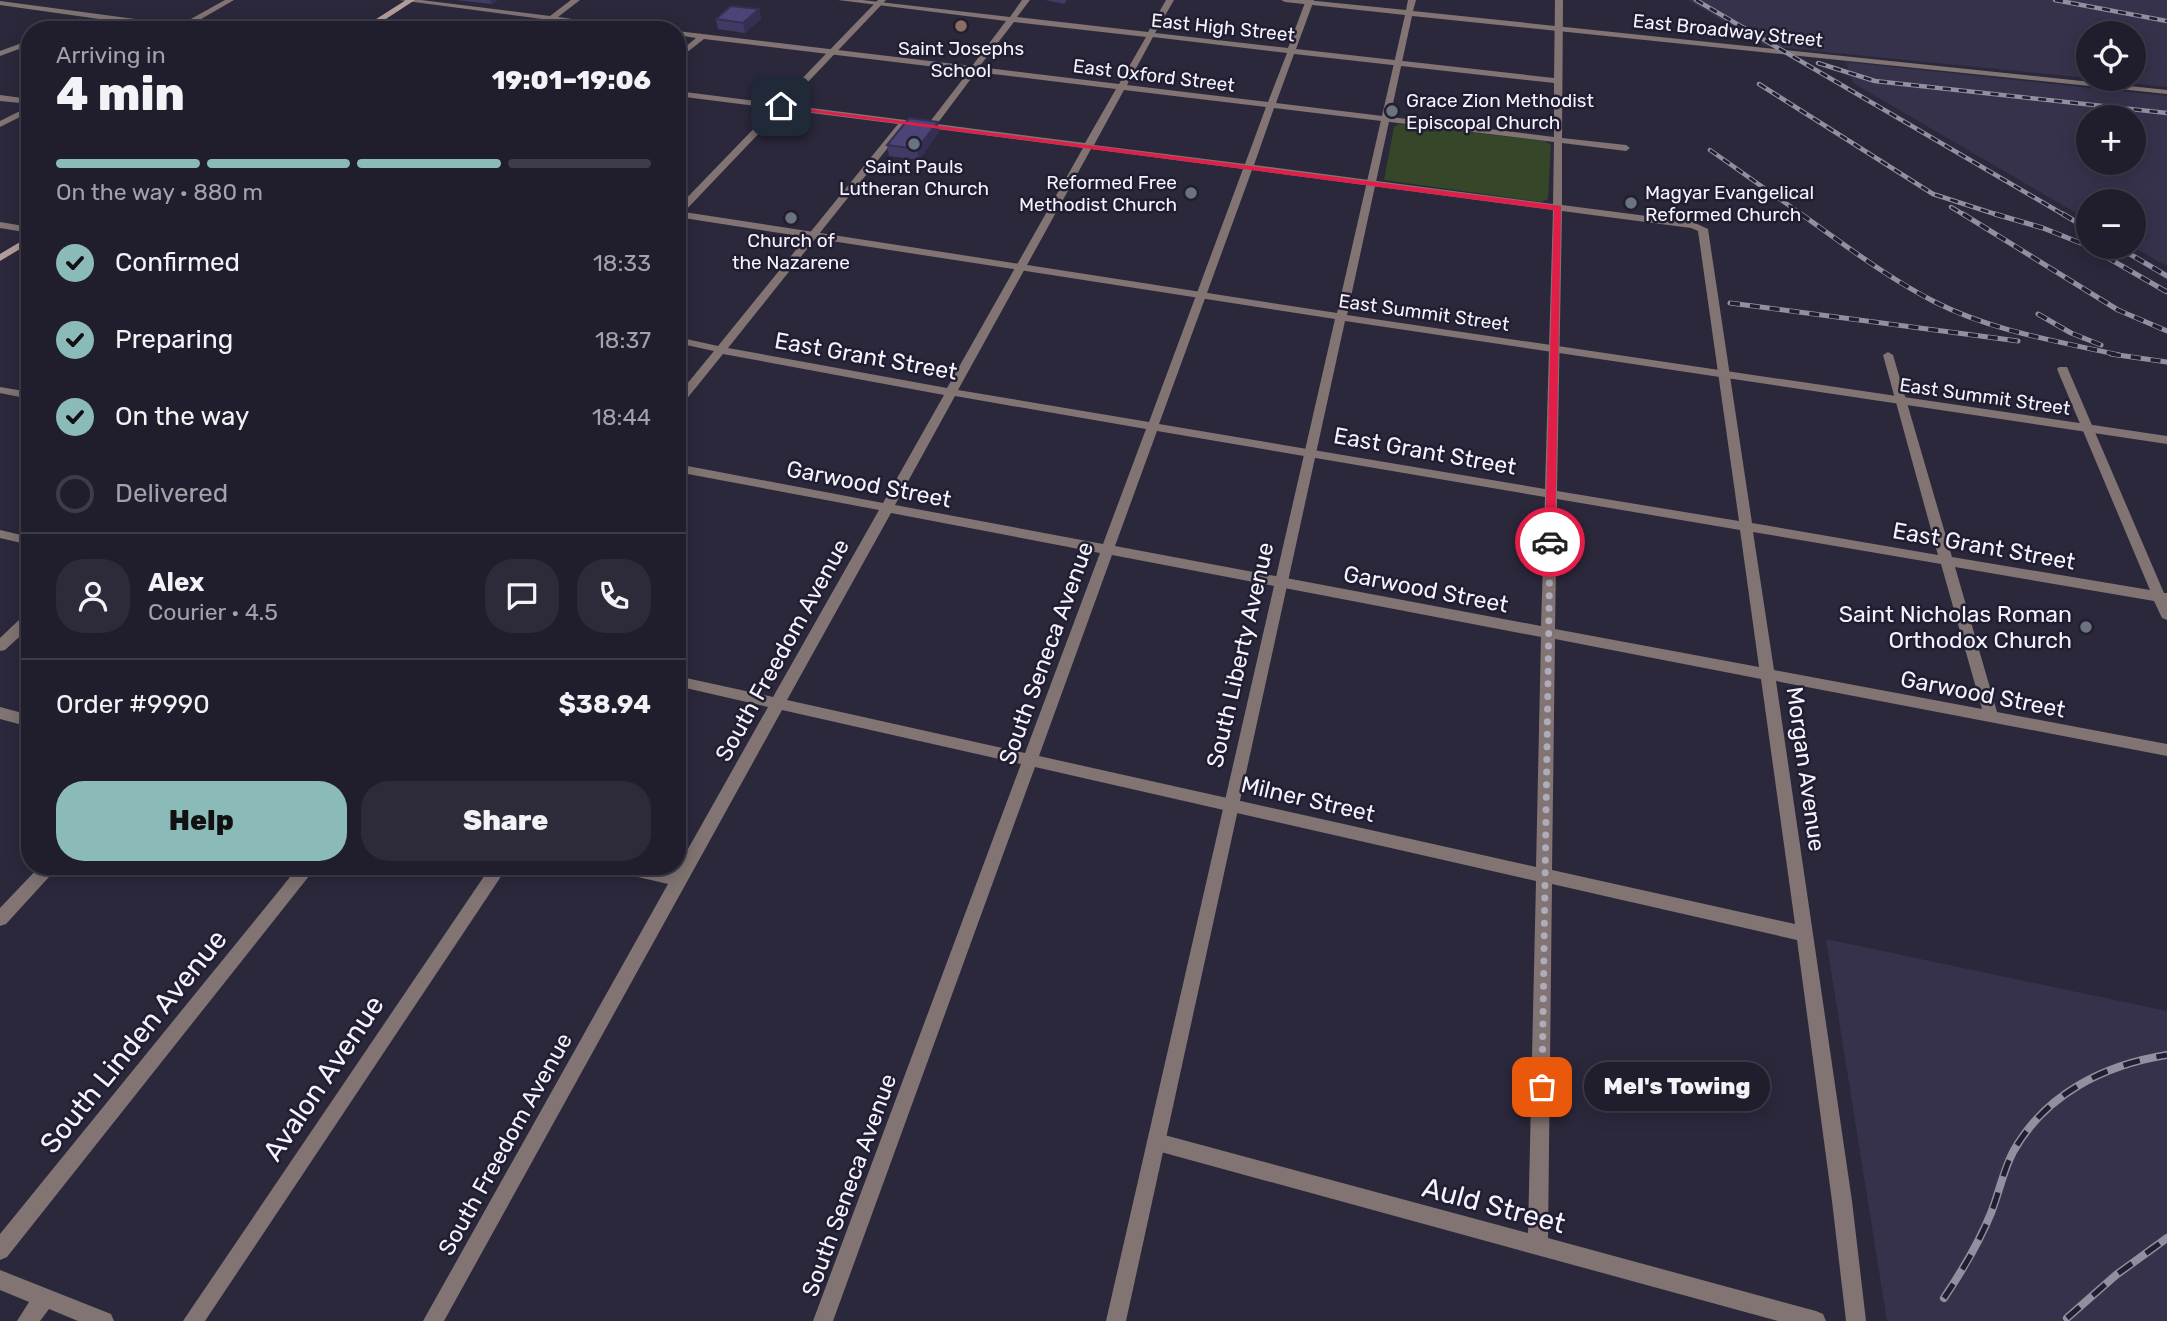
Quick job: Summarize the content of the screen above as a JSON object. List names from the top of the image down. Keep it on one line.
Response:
{"streets":{"street":["East High Street","East Broadway Street","East Oxford Street","East Summit Street","East Grant Street","Garwood Street","South Freedom Avenue","South Seneca Avenue","South Liberty Avenue","Morgan Avenue","Milner Street","South Linden Avenue","Avalon Avenue","Auld Street"]},"crossings":[["East High Street","South Freedom Avenue"],["East High Street","South Seneca Avenue"],["East High Street","South Liberty Avenue"],["East Broadway Street","South Seneca Avenue"],["East Broadway Street","South Liberty Avenue"],["East Oxford Street","South Freedom Avenue"],["East Oxford Street","South Seneca Avenue"],["East Oxford Street","South Liberty Avenue"],["East Summit Street","South Freedom Avenue"],["East Summit Street","South Seneca Avenue"],["East Summit Street","South Liberty Avenue"],["East Summit Street","Morgan Avenue"],["East Grant Street","South Freedom Avenue"],["East Grant Street","South Seneca Avenue"],["East Grant Street","South Liberty Avenue"],["East Grant Street","Morgan Avenue"],["Garwood Street","South Freedom Avenue"],["Garwood Street","South Seneca Avenue"],["Garwood Street","South Liberty Avenue"],["Garwood Street","Morgan Avenue"],["South Freedom Avenue","Milner Street"],["South Seneca Avenue","Milner Street"],["South Liberty Avenue","Milner Street"],["South Liberty Avenue","Auld Street"],["Morgan Avenue","Milner Street"]],"places":["Saint Josephs School","Grace Zion Methodist Episcopal Church","Saint Pauls Lutheran Church","Reformed Free Methodist Church","Magyar Evangelical Reformed Church","Church of the Nazarene","Saint Nicholas Roman Orthodox Church","Mel's Towing"],"page":{"map_buttons":["+","−"],"heading":["4 min","Arriving in","19:01–19:06"],"panel":["Alex","Courier · 4.5","Order #9990","$38.94"],"bar":"On the way · 880 m","list":[["Confirmed","18:33"],["Preparing","18:37"],["On the way","18:44"],"Delivered"],"buttons":["Help","Share"],"bubble":"Mel's Towing"}}
